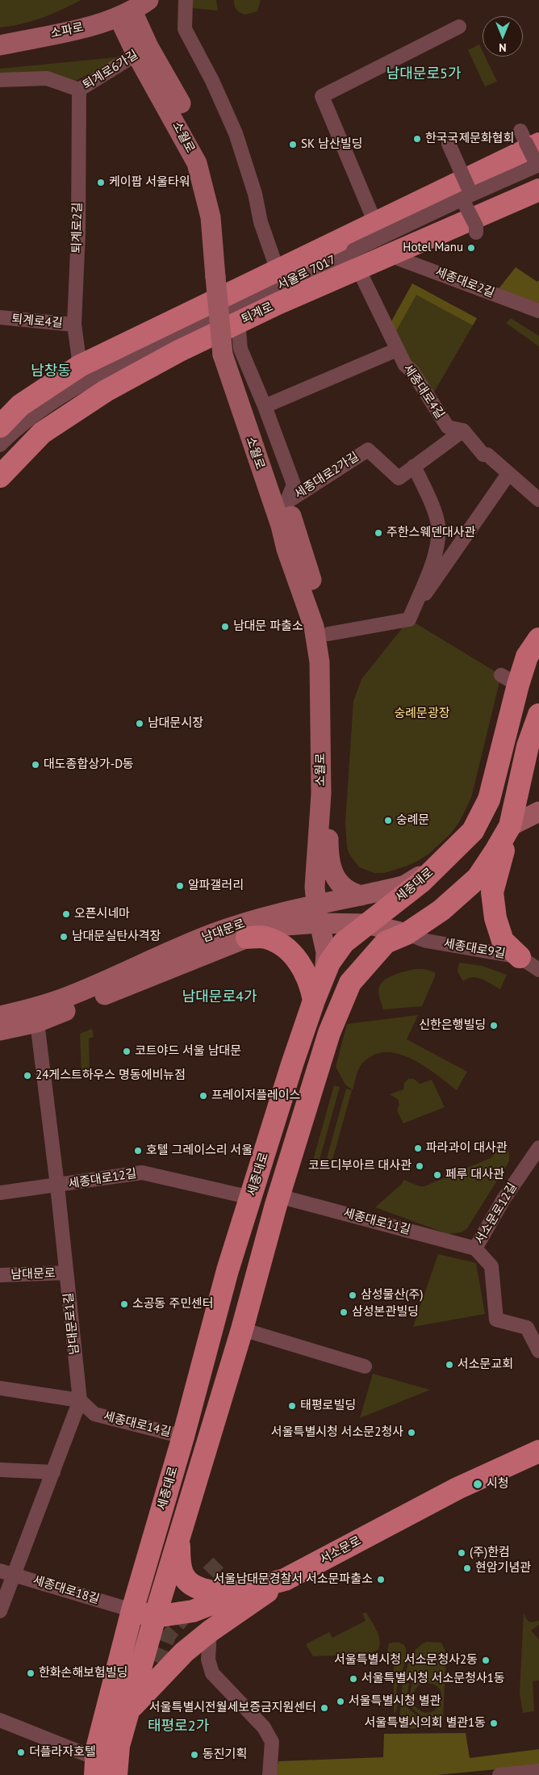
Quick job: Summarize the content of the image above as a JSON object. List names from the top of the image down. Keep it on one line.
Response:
{"streets":{"main road":["소파로","소월로","퇴계로","세종대로","남대문로","서소문로"],"street":["퇴계로6가길","퇴계로2길","서울로 7017","세종대로2길","퇴계로4길","세종대로4길","세종대로2가길","세종대로9길","세종대로12길","서소문로12길","세종대로11길","남대문로1길","세종대로14길","세종대로18길"]},"crossings":[["소파로","소월로"],["퇴계로6가길","소월로"],["퇴계로6가길","퇴계로2길"],["소월로","퇴계로"],["소월로","세종대로2가길"],["소월로","세종대로"],["소월로","남대문로"],["퇴계로2길","퇴계로4길"],["서울로 7017","퇴계로"],["서울로 7017","세종대로4길"],["세종대로2길","퇴계로"],["퇴계로","세종대로4길"],["세종대로4길","세종대로2가길"],["세종대로","남대문로"],["세종대로","세종대로9길"],["세종대로","세종대로12길"],["세종대로","세종대로11길"],["세종대로","세종대로14길"],["세종대로","서소문로"],["세종대로","세종대로18길"],["남대문로","세종대로9길"],["남대문로","남대문로1길"],["세종대로12길","남대문로1길"],["서소문로12길","세종대로11길"],["남대문로1길","세종대로14길"],["남대문로1길","세종대로18길"],["서소문로","세종대로18길"]],"districts":["남대문로5가","남창동","남대문로4가","태평로2가"],"parks":["숭례문광장"],"places":["한국국제문화협회","SK 남산빌딩","케이팝 서울타워","Hotel Manu","주한스웨덴대사관","남대문 파출소","남대문시장","대도종합상가-D동","숭례문","알파갤러리","오픈시네마","남대문실탄사격장","신한은행빌딩","코트야드 서울 남대문","24게스트하우스 명동에비뉴점","프레이저플레이스","파라과이 대사관","호텔 그레이스리 서울","코트디부아르 대사관","페루 대사관","삼성물산(주)","소공동 주민센터","삼성본관빌딩","서소문교회","태평로빌딩","서울특별시청 서소문2청사","시청","(주)한컴","현암기념관","서울남대문경찰서 서소문파출소","서울특별시청 서소문청사2동","한화손해보험빌딩","서울특별시청 서소문청사1동","서울특별시청 별관","서울특별시전월세보증금지원센터","서울특별시의회 별관1동","더플라자호텔","동진기획"],"north":"bottom"}
